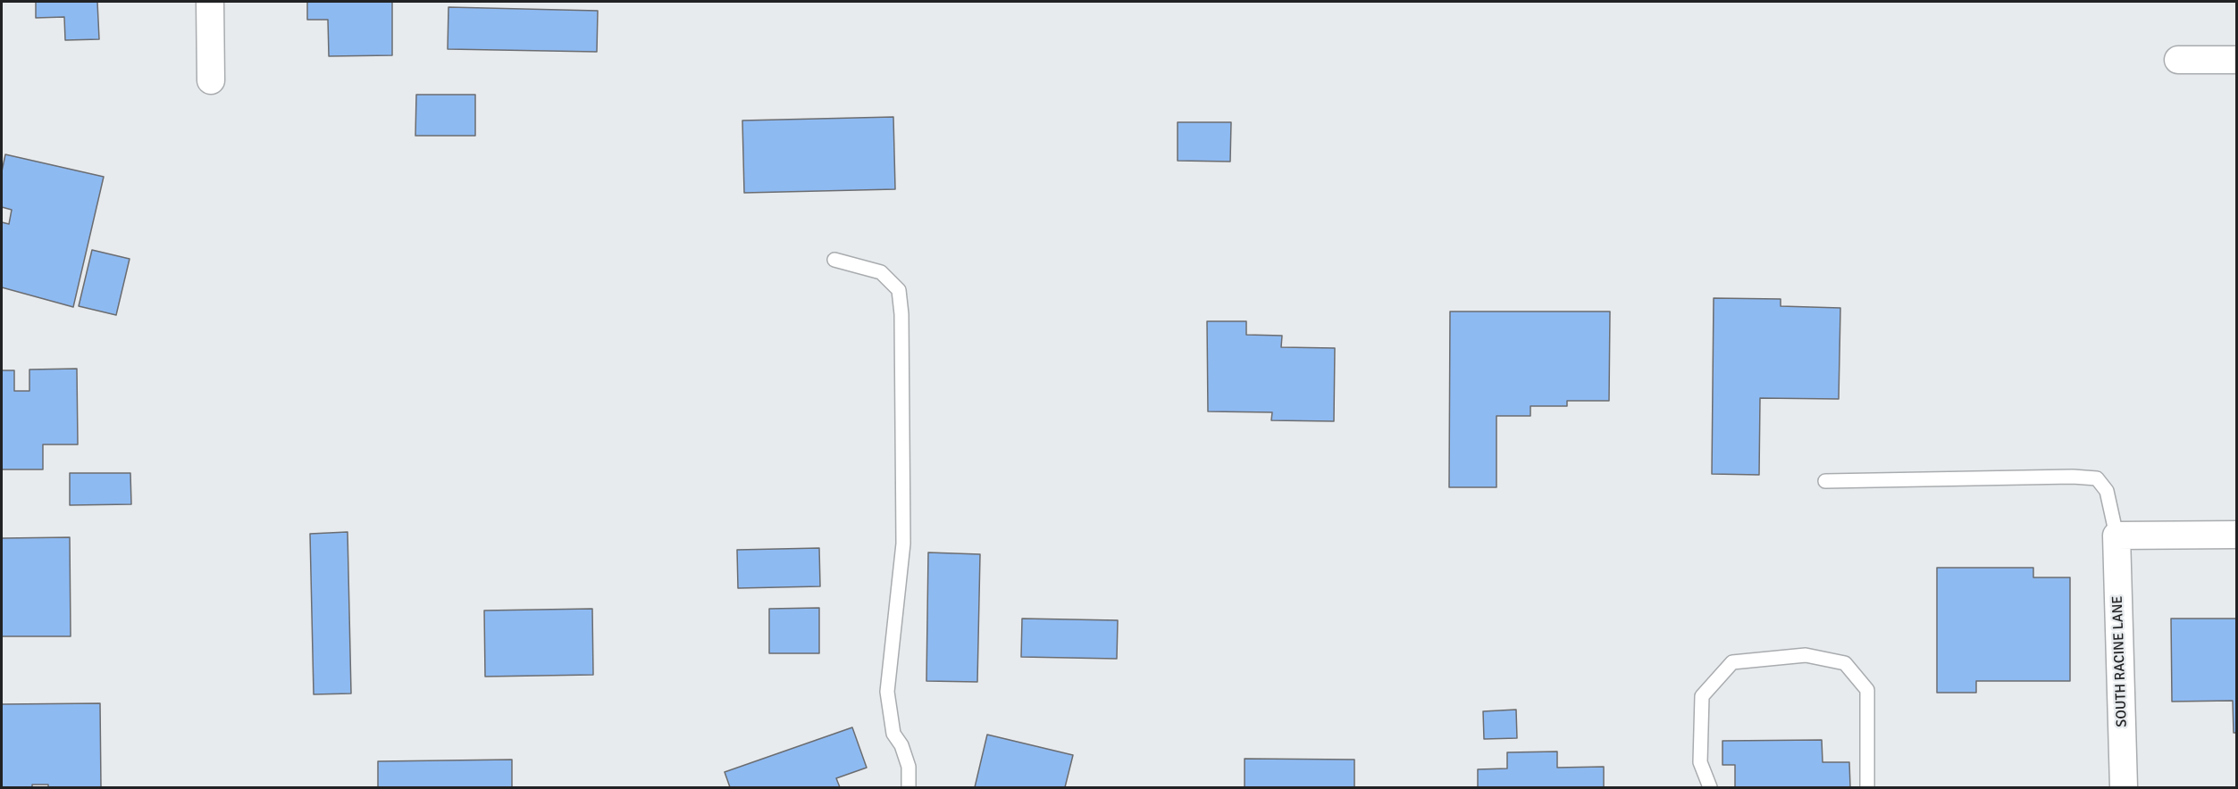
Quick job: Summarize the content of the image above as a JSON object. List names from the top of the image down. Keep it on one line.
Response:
{"streets":{"street":["SOUTH RACINE LANE"]}}
